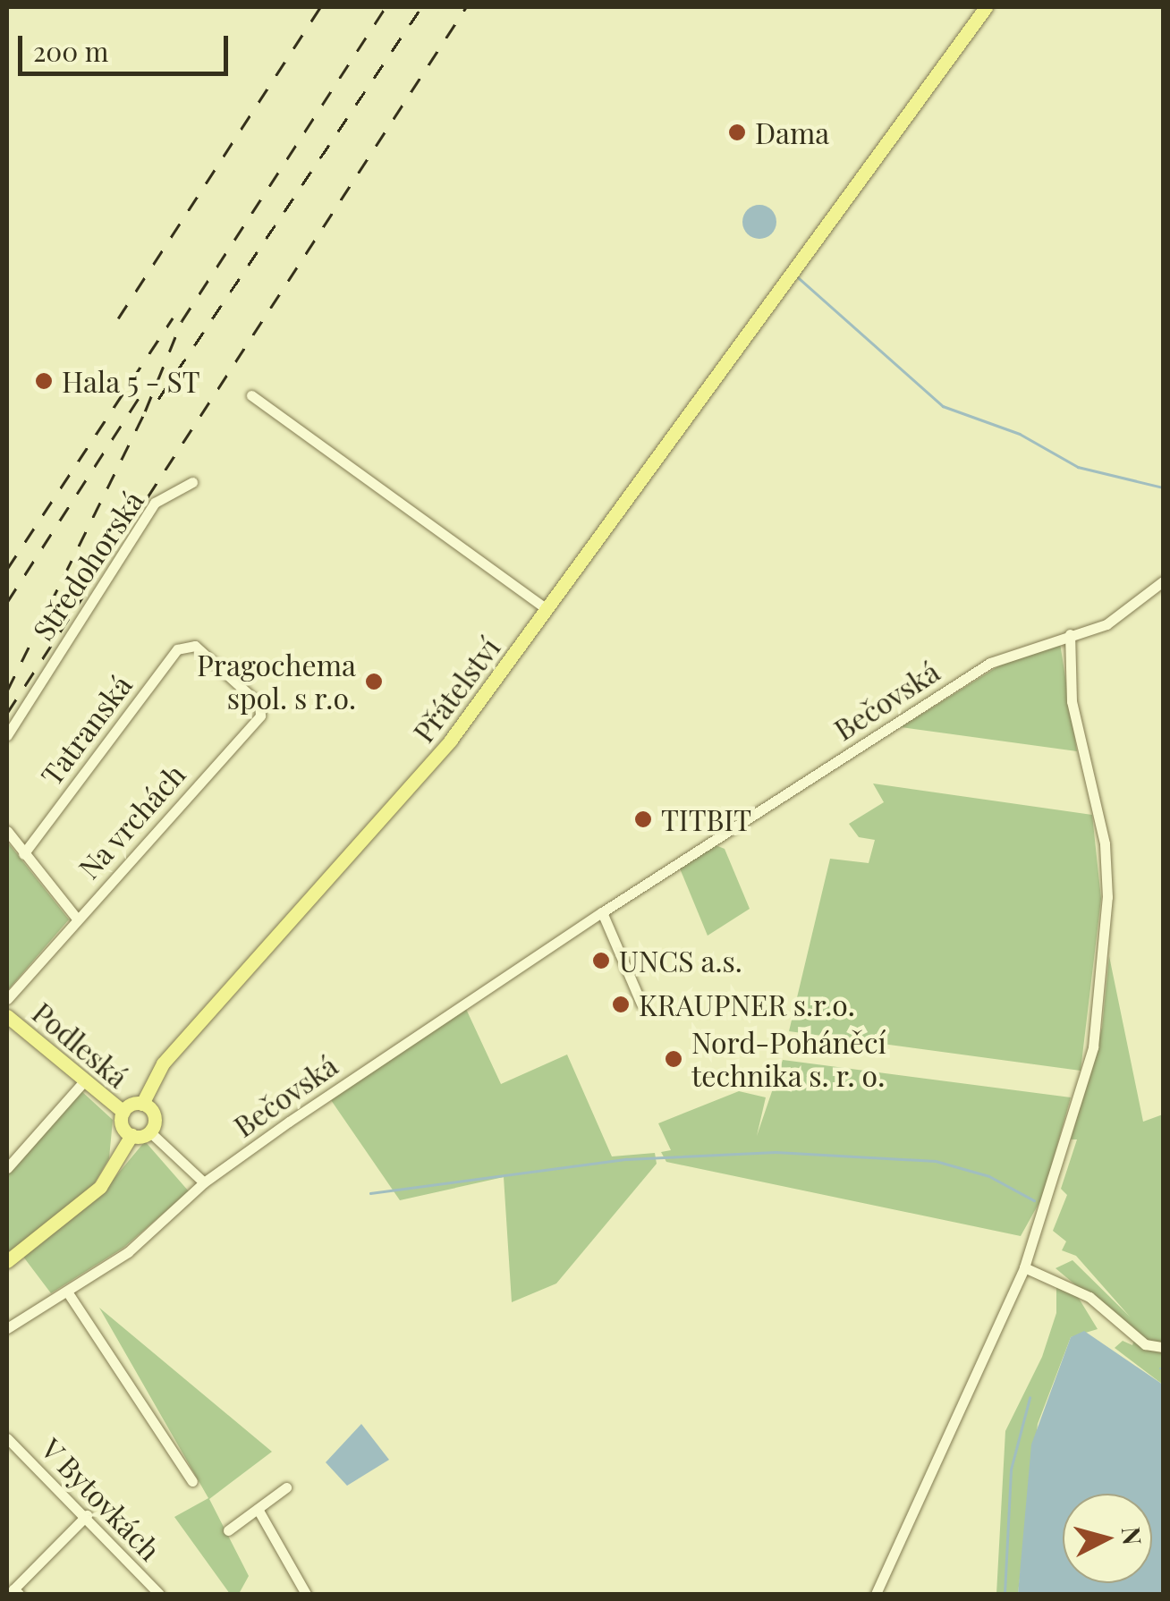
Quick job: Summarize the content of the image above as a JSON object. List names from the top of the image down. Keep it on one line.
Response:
{"streets":{"main road":["Přátelství","Podleská"],"street":["Středohorská","Bečovská","Tatranská","Na vrchách","V Bytovkách"]},"crossings":[["Přátelství","Podleská"],["Tatranská","Na vrchách"]],"places":["Dama","Hala 5 - ST","Pragochema spol. s r.o.","TITBIT","UNCS a.s.","KRAUPNER s.r.o.","Nord-Poháněcí technika s. r. o."],"scale_bar":"200 m","north":"right"}
